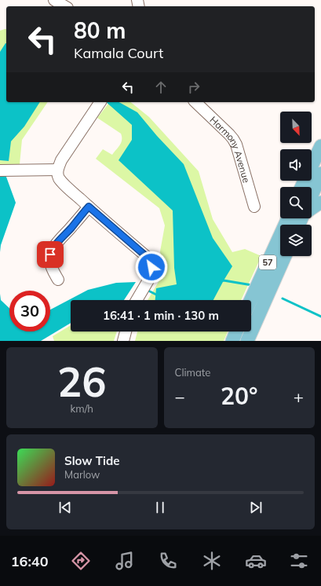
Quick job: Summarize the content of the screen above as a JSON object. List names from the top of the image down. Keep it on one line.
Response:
{"streets":{"main road":["57"],"street":["Harmony Avenue"]},"north":"bottom right","page":{"turn":["80 m","Kamala Court"],"limit":"30","trip":"16:41 · 1 min · 130 m","tile":[["26","km/h"],"Climate"],"heat":["−","20°","+"],"song":["Slow Tide","Marlow"],"tabs":"16:40"}}
